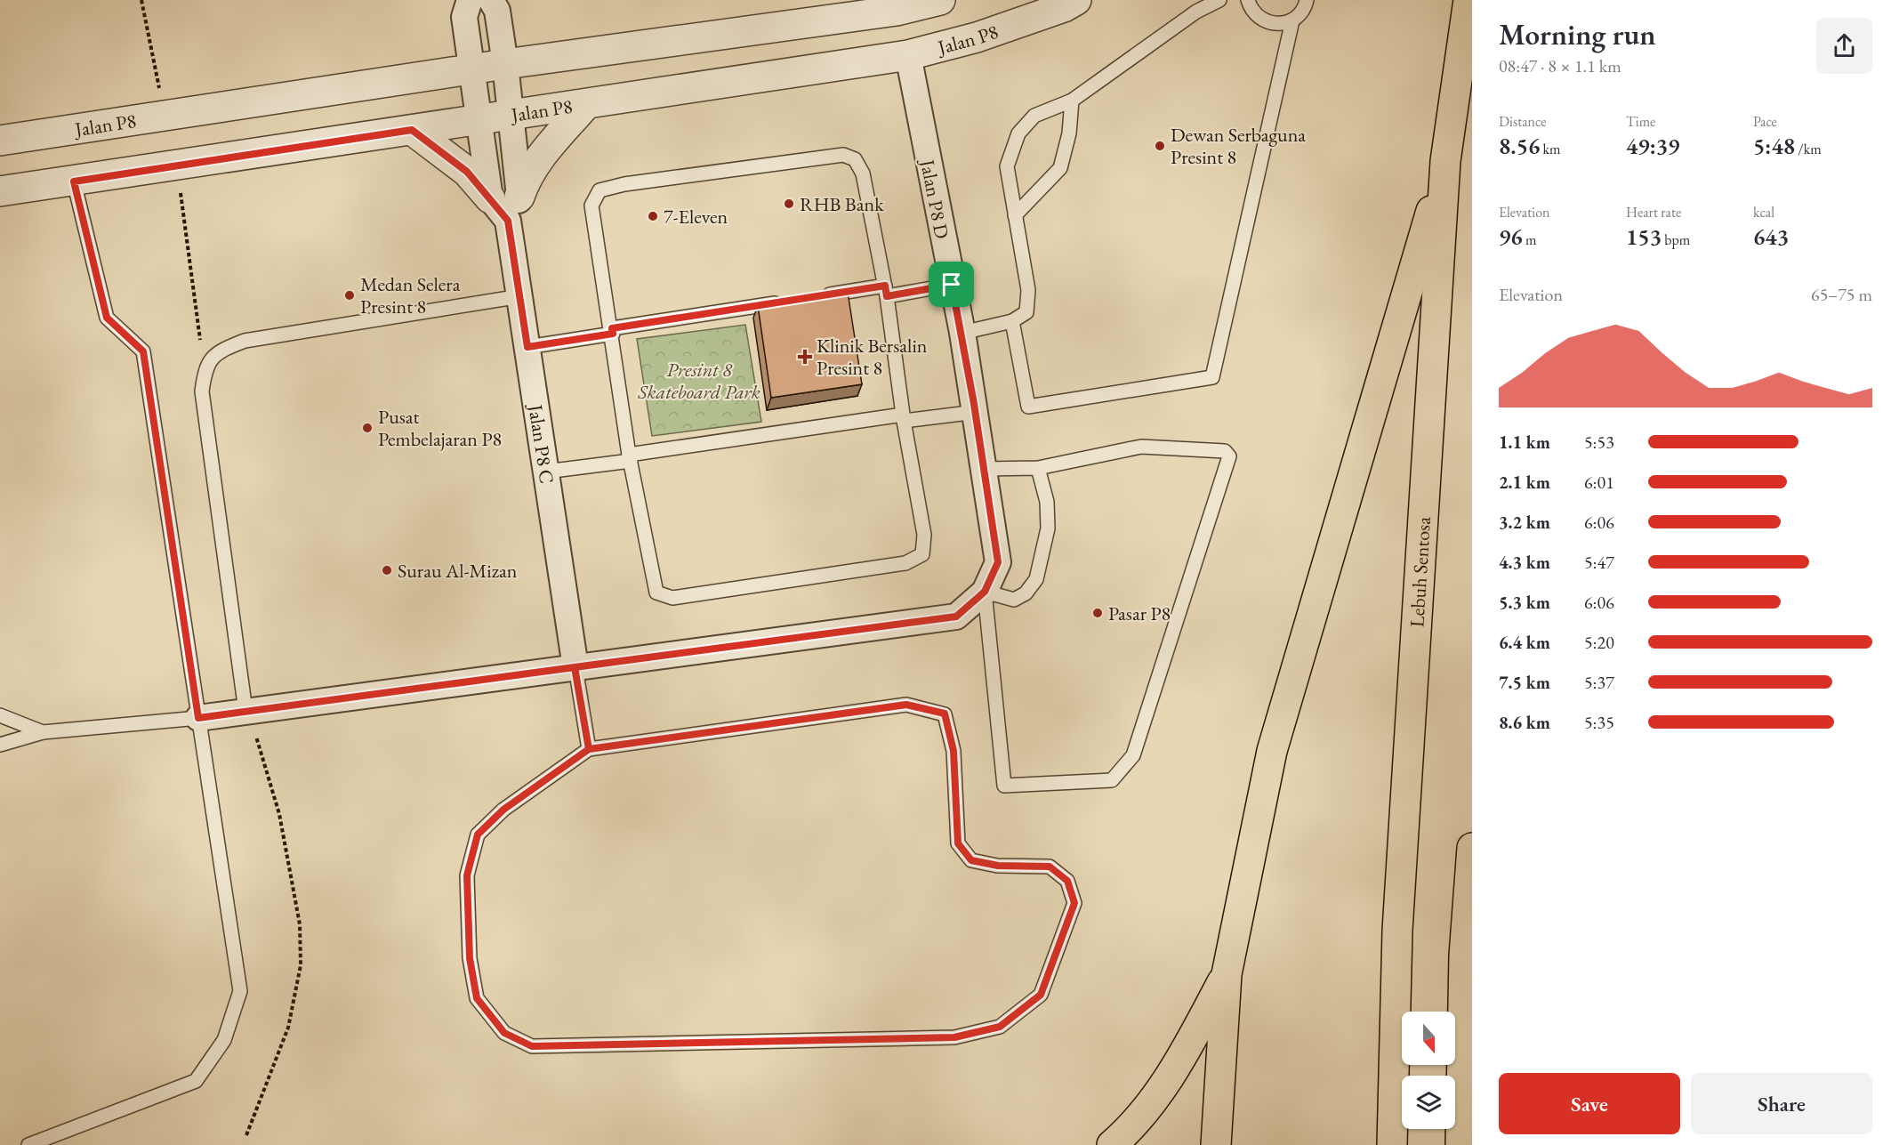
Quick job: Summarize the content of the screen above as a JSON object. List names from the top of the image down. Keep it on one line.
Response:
{"streets":{"main road":["Lebuh Sentosa"],"street":["Jalan P8","Jalan P8 D","Jalan P8 C"]},"crossings":[["Jalan P8","Jalan P8 D"],["Jalan P8","Jalan P8 C"],["Jalan P8 D","Jalan P8 C"]],"parks":["Presint 8 Skateboard Park"],"places":{"other":["Dewan Serbaguna Presint 8","RHB Bank","7-Eleven","Medan Selera Presint 8","Pusat Pembelajaran P8","Surau Al-Mizan","Pasar P8"],"health":["Klinik Bersalin Presint 8"]},"north":"bottom","page":{"heading":["Morning run","08:47 · 8 × 1.1 km"],"stats":[["Distance","8.56 km"],["Time","49:39"],["Pace","5:48 /km"],["Elevation","96 m"],["Heart rate","153 bpm"],["kcal","643"]],"chart":["Elevation","65–75 m"],"list":[{"name":"1.1 km","note":"5:53"},{"name":"2.1 km","note":"6:01"},{"name":"3.2 km","note":"6:06"},{"name":"4.3 km","note":"5:47"},{"name":"5.3 km","note":"6:06"},{"name":"6.4 km","note":"5:20"},{"name":"7.5 km","note":"5:37"},{"name":"8.6 km","note":"5:35"}],"buttons":["Save","Share"]}}
